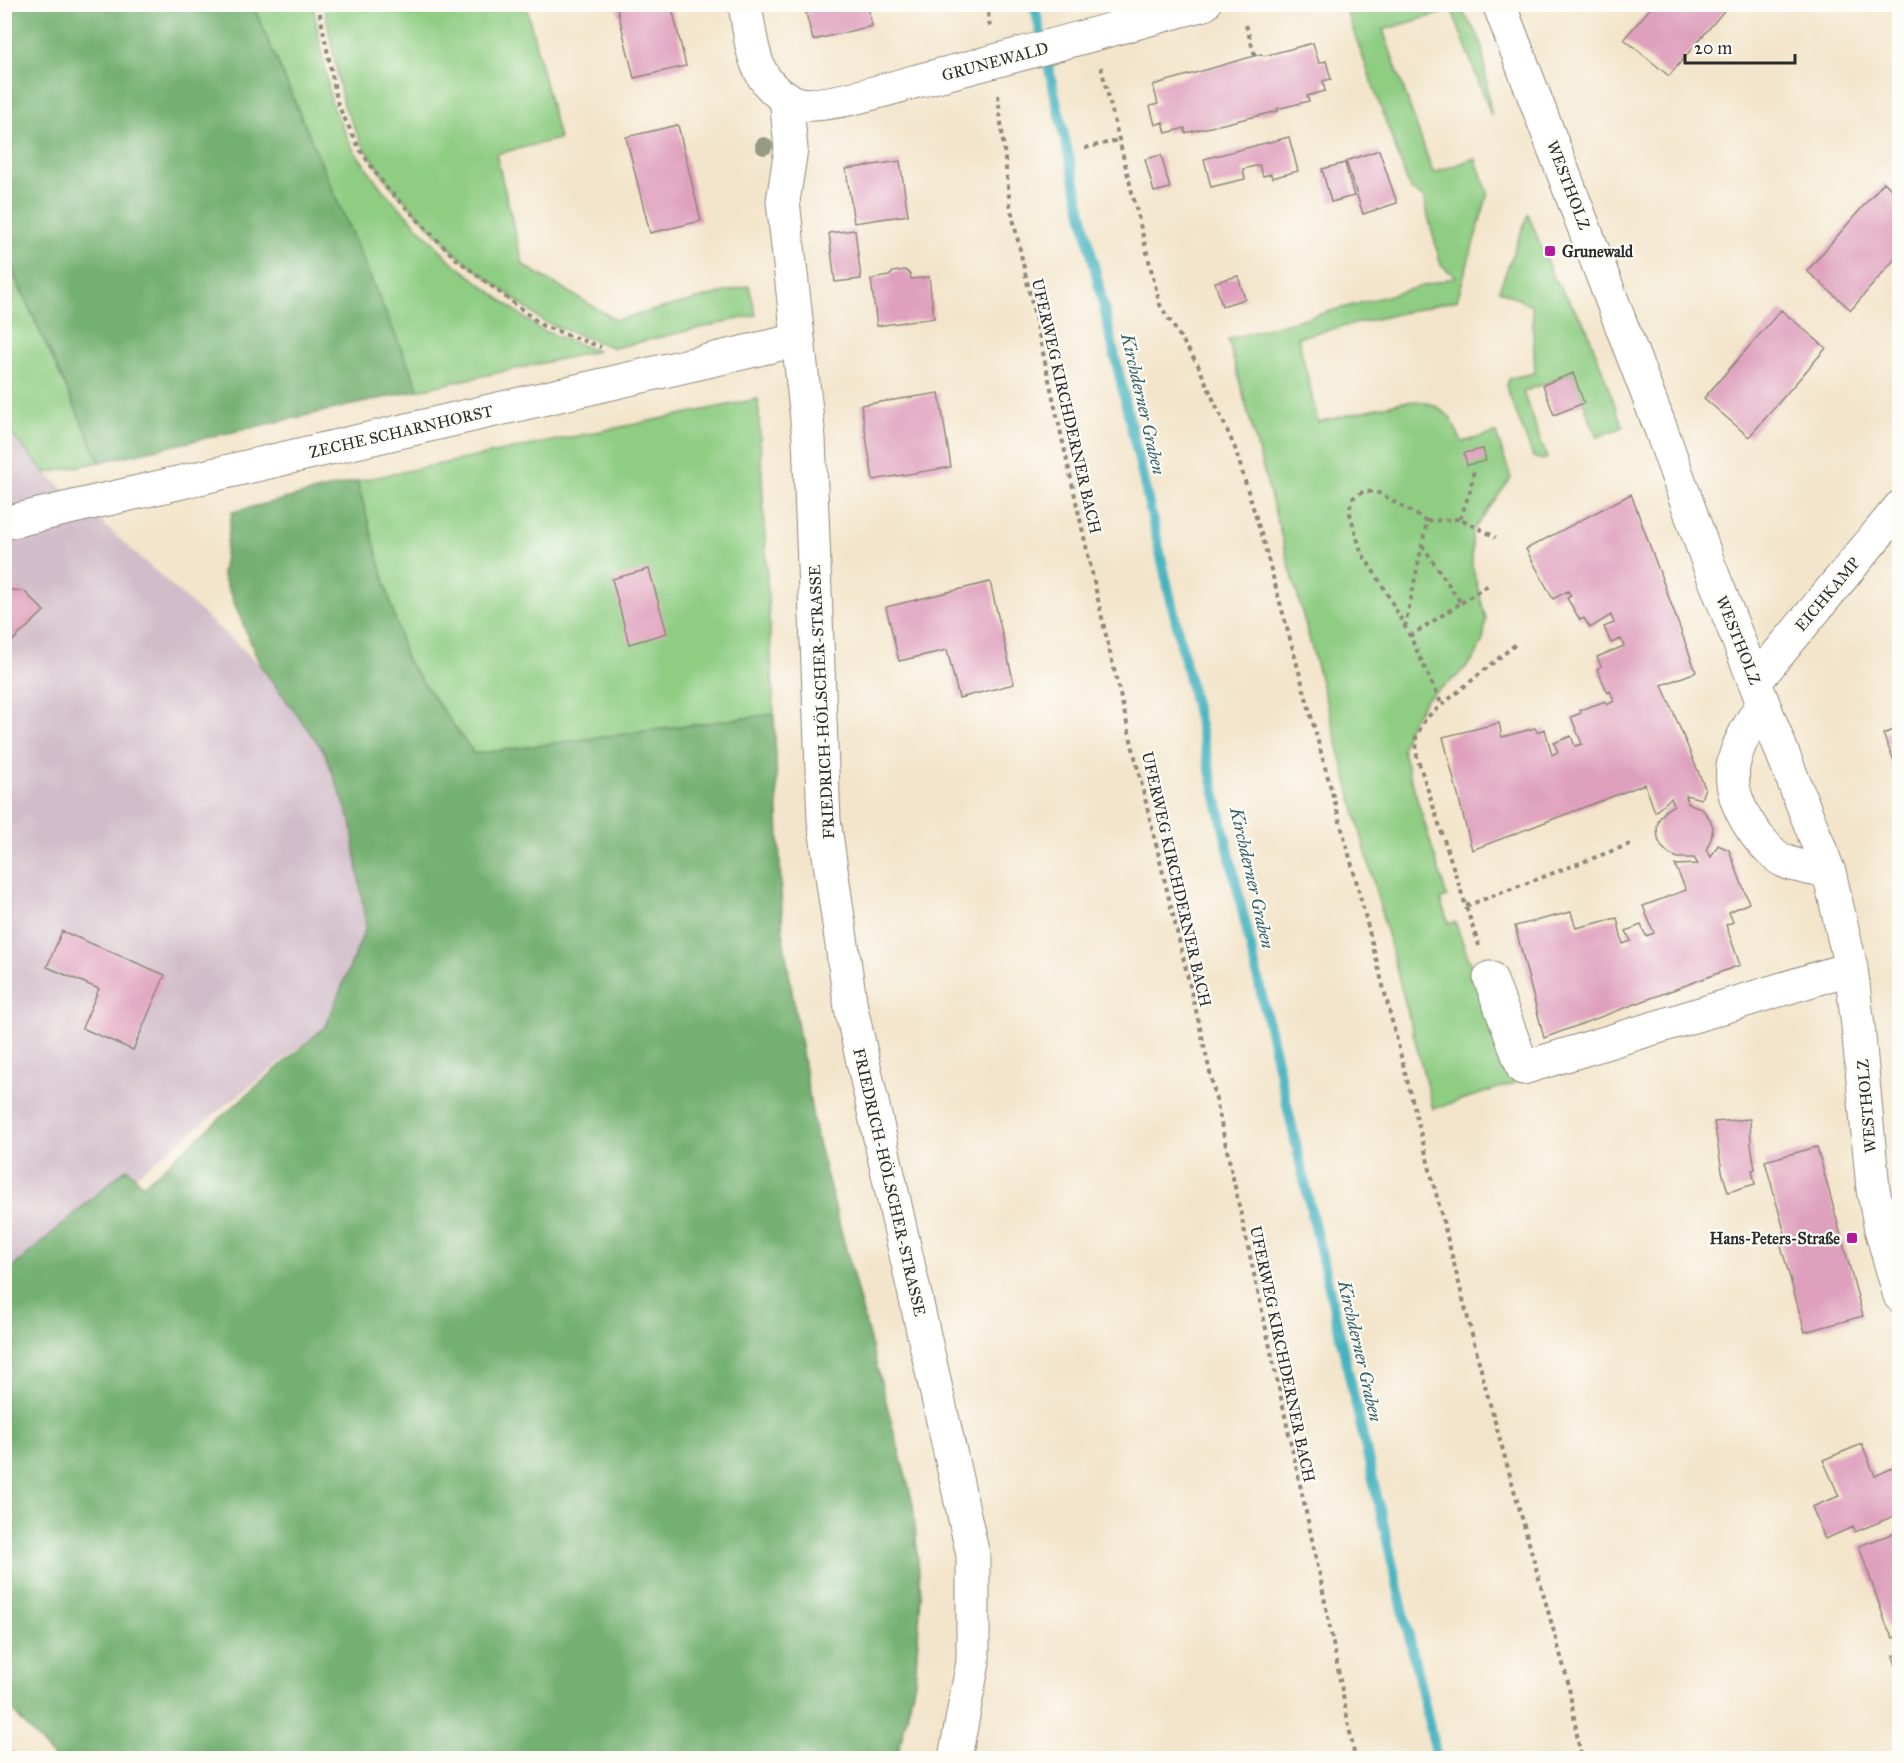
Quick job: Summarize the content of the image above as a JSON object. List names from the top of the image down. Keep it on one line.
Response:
{"streets":{"street":["GRUNEWALD","WESTHOLZ","ZECHE SCHARNHORST","EICHKAMP","FRIEDRICH-HÖLSCHER-STRASSE"],"path":["UFERWEG KIRCHDERNER BACH"]},"crossings":[["GRUNEWALD","UFERWEG KIRCHDERNER BACH"],["GRUNEWALD","FRIEDRICH-HÖLSCHER-STRASSE"],["WESTHOLZ","EICHKAMP"],["ZECHE SCHARNHORST","FRIEDRICH-HÖLSCHER-STRASSE"]],"water":["Kirchderner Graben"],"places":{"transit":["Grunewald","Hans-Peters-Straße"]},"scale_bar":"20 m"}
